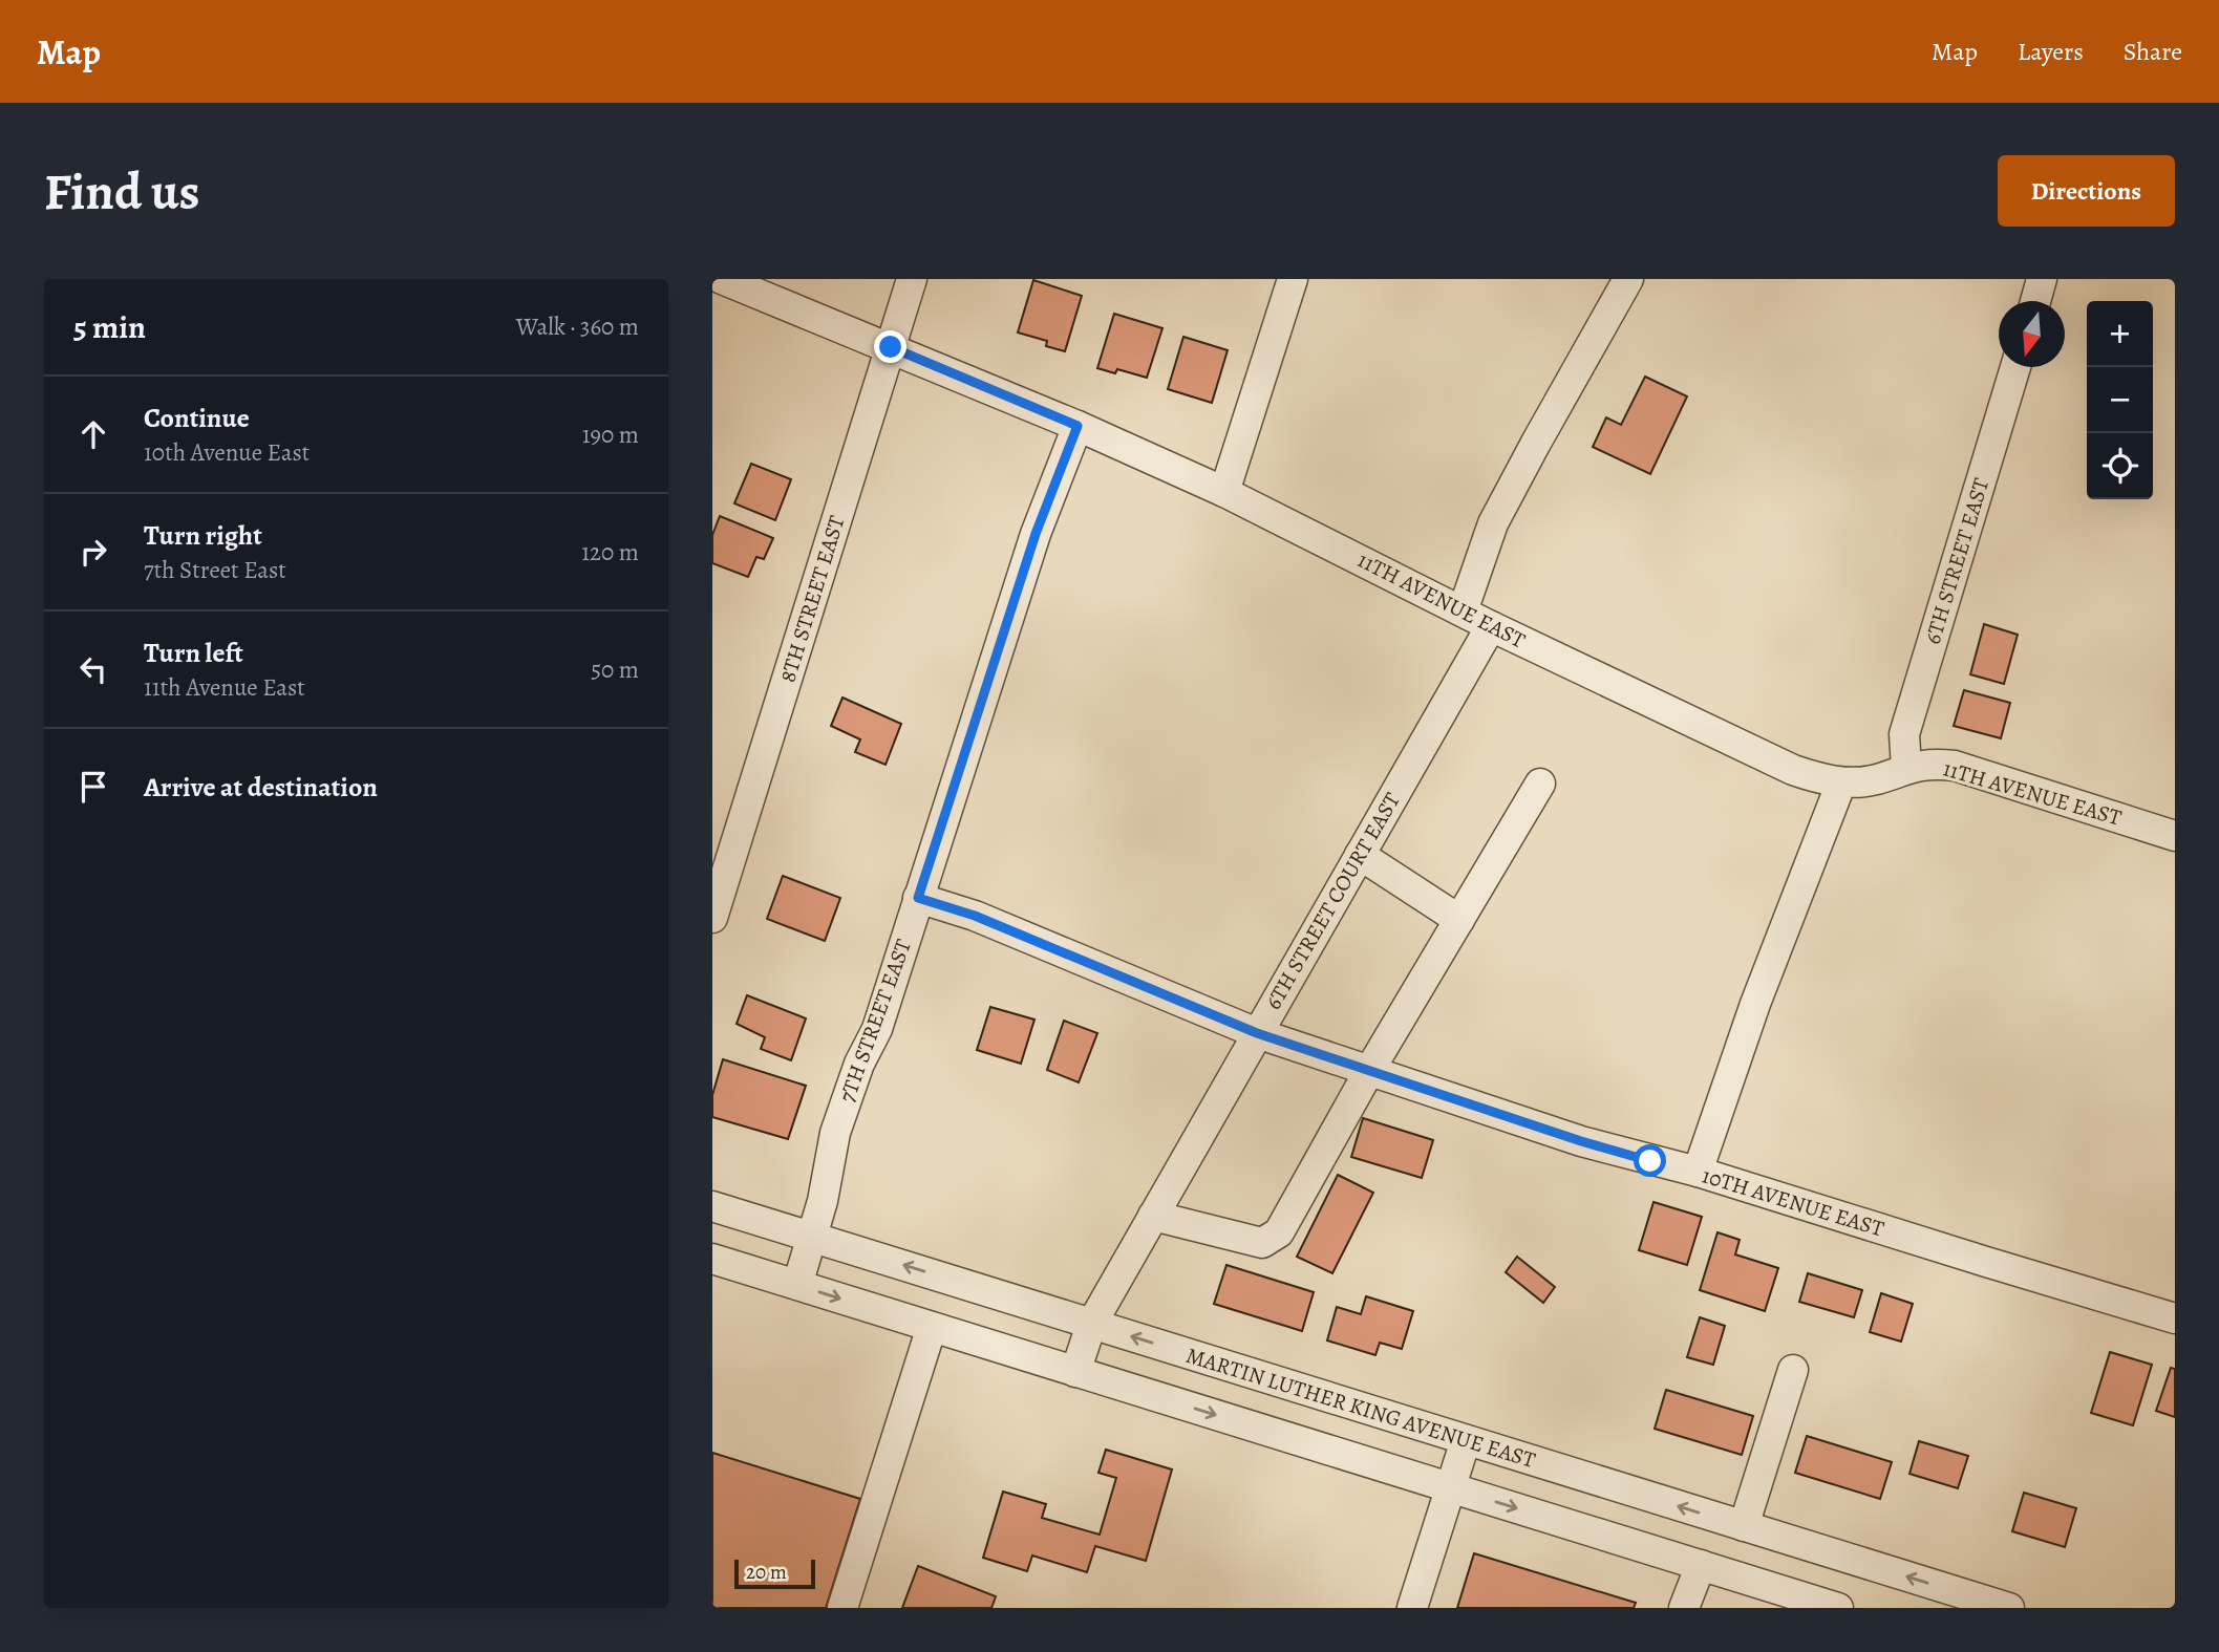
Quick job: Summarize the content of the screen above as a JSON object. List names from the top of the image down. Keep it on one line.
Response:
{"streets":{"street":["6TH STREET EAST","8TH STREET EAST","11TH AVENUE EAST","6TH STREET COURT EAST","7TH STREET EAST","10TH AVENUE EAST","MARTIN LUTHER KING AVENUE EAST"]},"crossings":[["6TH STREET EAST","11TH AVENUE EAST"],["8TH STREET EAST","11TH AVENUE EAST"],["11TH AVENUE EAST","6TH STREET COURT EAST"],["11TH AVENUE EAST","7TH STREET EAST"],["6TH STREET COURT EAST","10TH AVENUE EAST"],["6TH STREET COURT EAST","MARTIN LUTHER KING AVENUE EAST"],["7TH STREET EAST","10TH AVENUE EAST"],["7TH STREET EAST","MARTIN LUTHER KING AVENUE EAST"]],"scale_bar":"20 m","north":"bottom","page":{"header":"Map","nav":["Map","Layers","Share"],"buttons":"Directions","title":"Find us","heading":["5 min","Walk · 360 m"],"map_buttons":["+","−"],"list":[["Continue","10th Avenue East","190 m"],["Turn right","7th Street East","120 m"],["Turn left","11th Avenue East","50 m"],"Arrive at destination"],"scale":"20 m"}}
